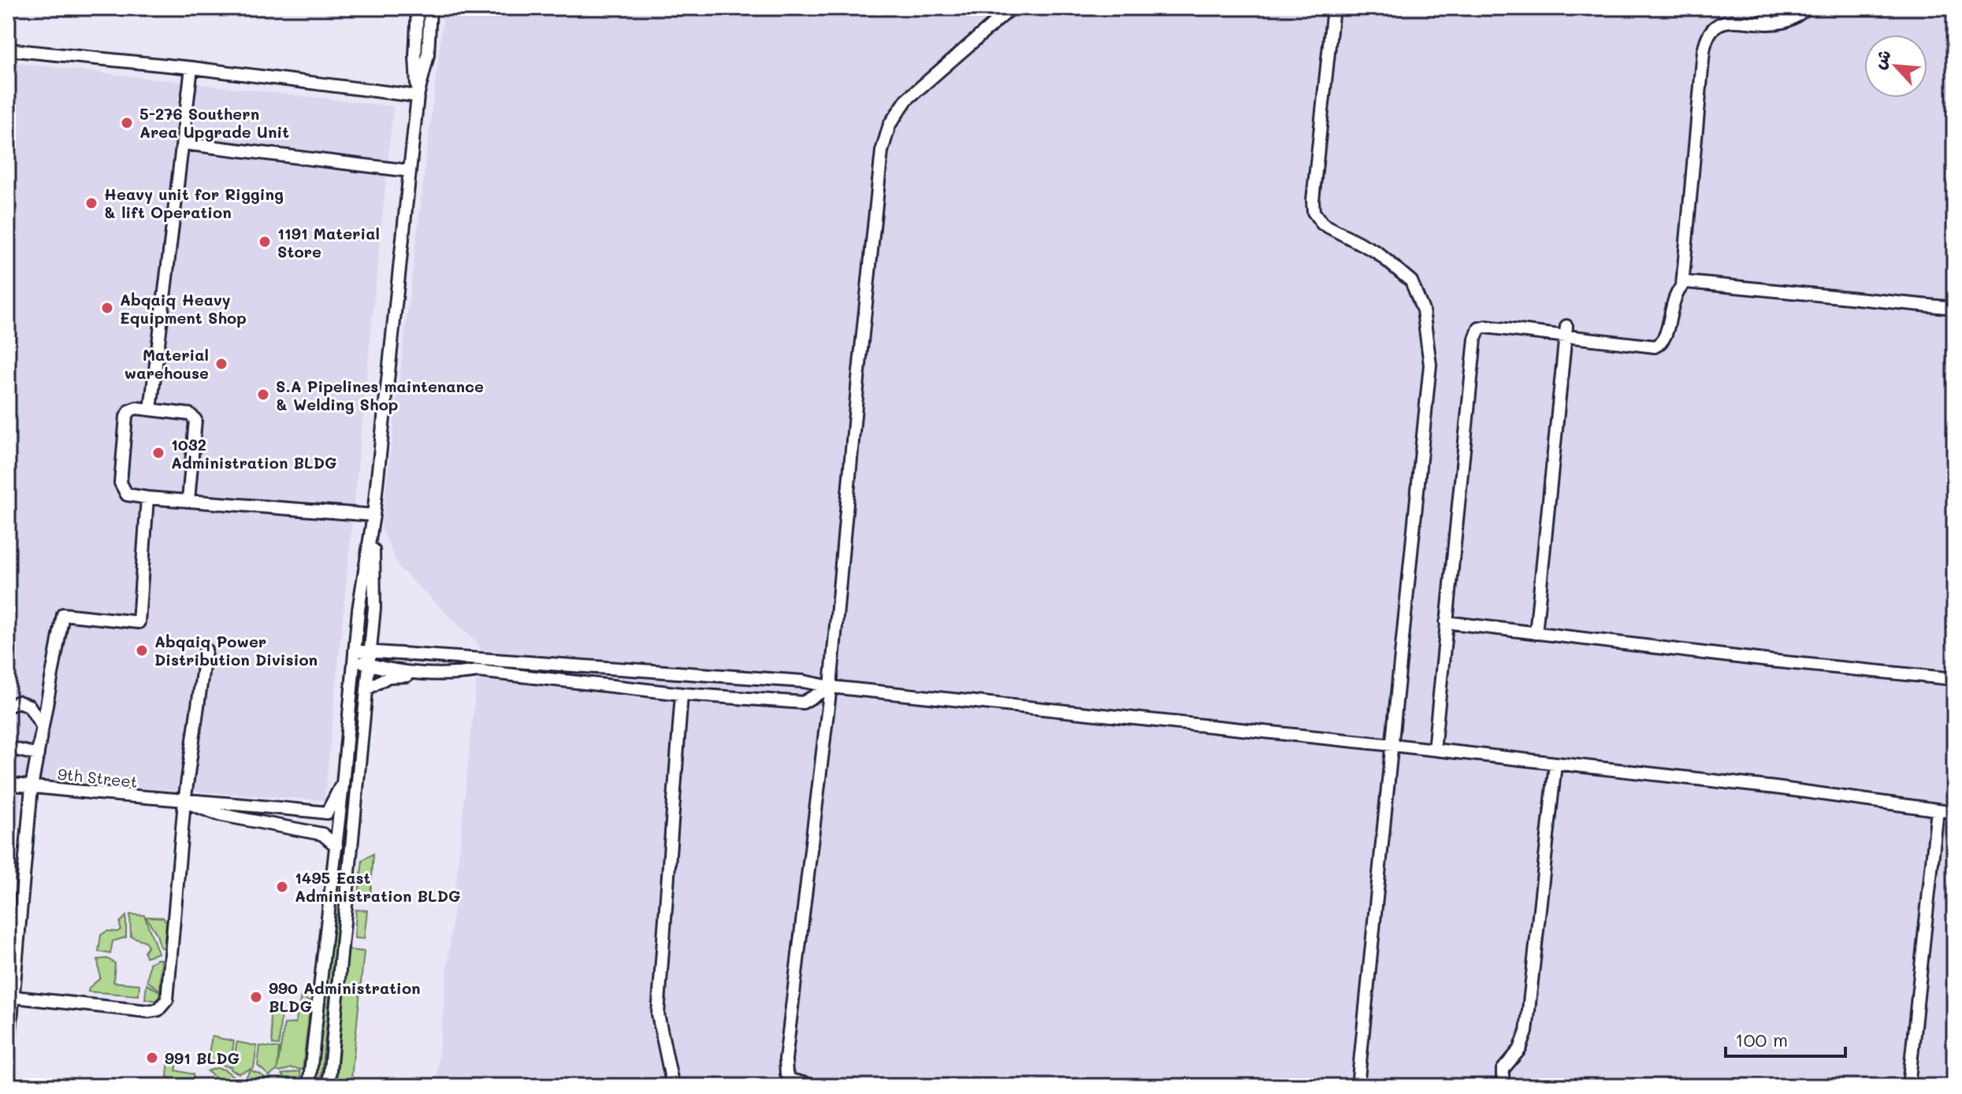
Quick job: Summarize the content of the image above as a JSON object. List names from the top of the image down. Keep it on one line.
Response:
{"streets":{"street":["9th Street"]},"places":["5-276 Southern Area Upgrade Unit","Heavy unit for Rigging & lift Operation","1191 Material Store","Abqaiq Heavy Equipment Shop","Material warehouse","S.A Pipelines maintenance & Welding Shop","1032 Administration BLDG","Abqaiq Power Distribution Division","1495 East Administration BLDG","990 Administration BLDG","991 BLDG"],"scale_bar":"100 m","north":"top left"}
